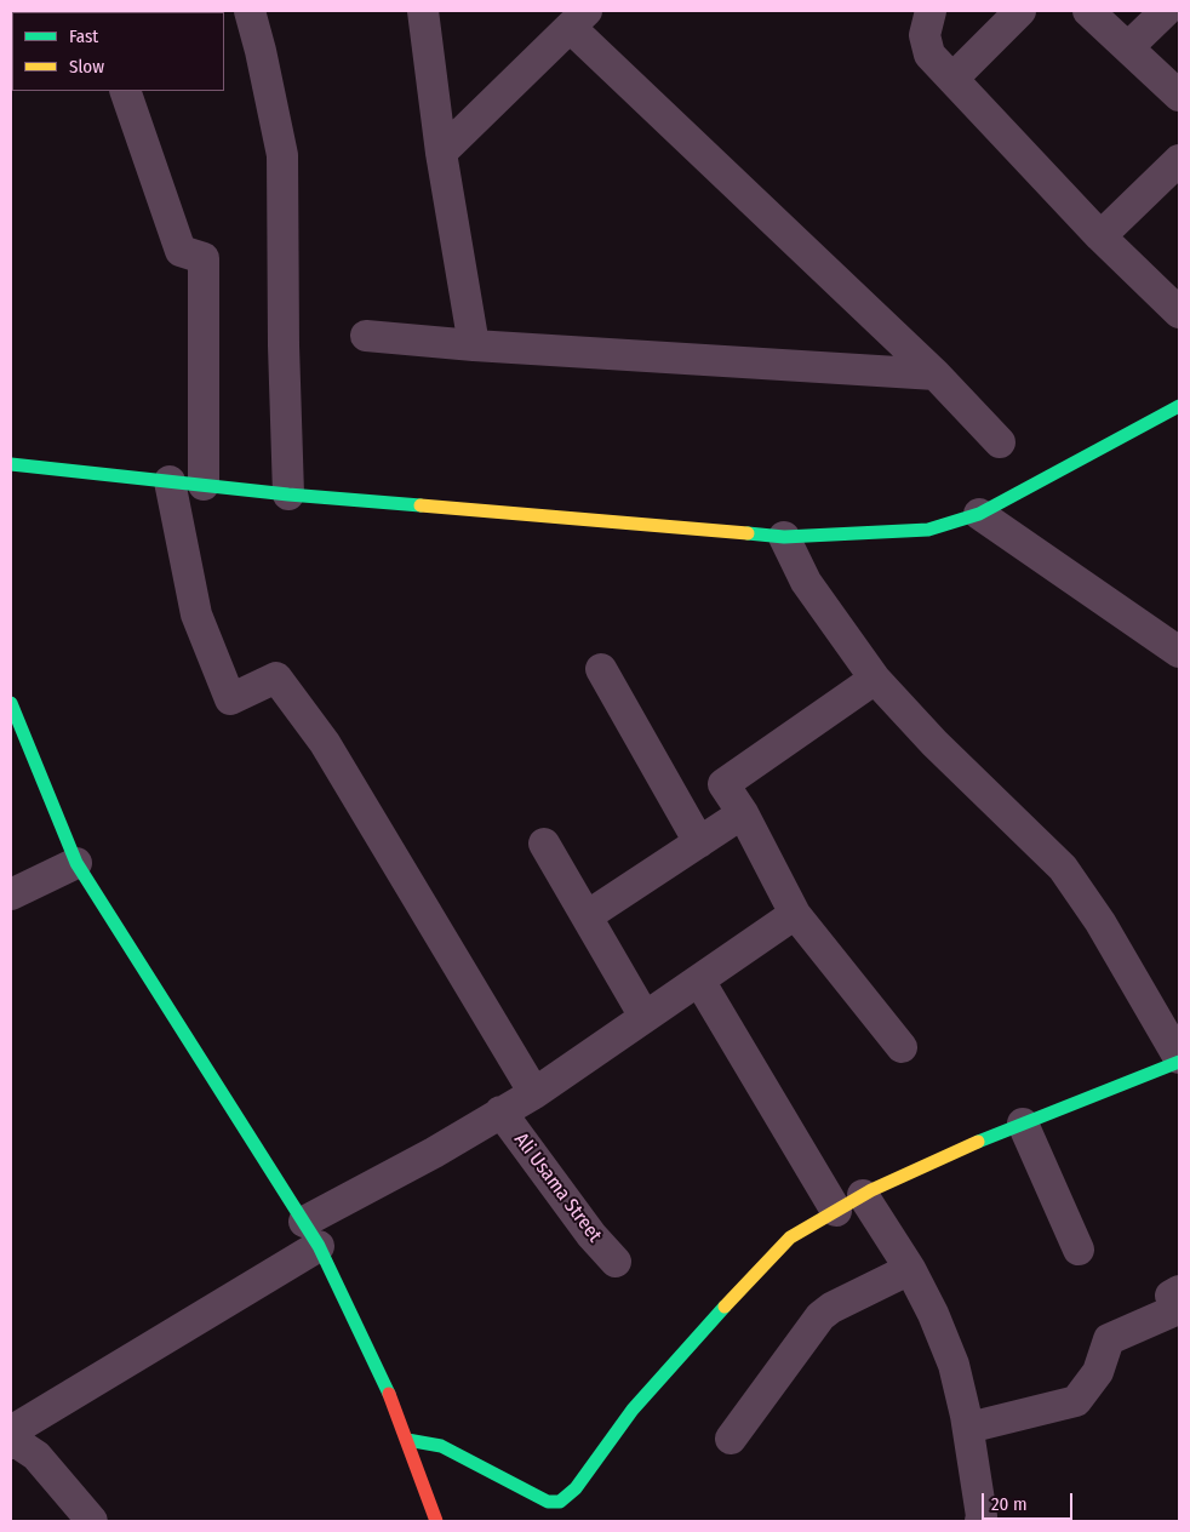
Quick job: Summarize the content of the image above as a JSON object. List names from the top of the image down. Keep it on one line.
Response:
{"streets":{"street":["Ali Usama Street"]},"legend":["Fast","Slow"],"scale_bar":"20 m"}
